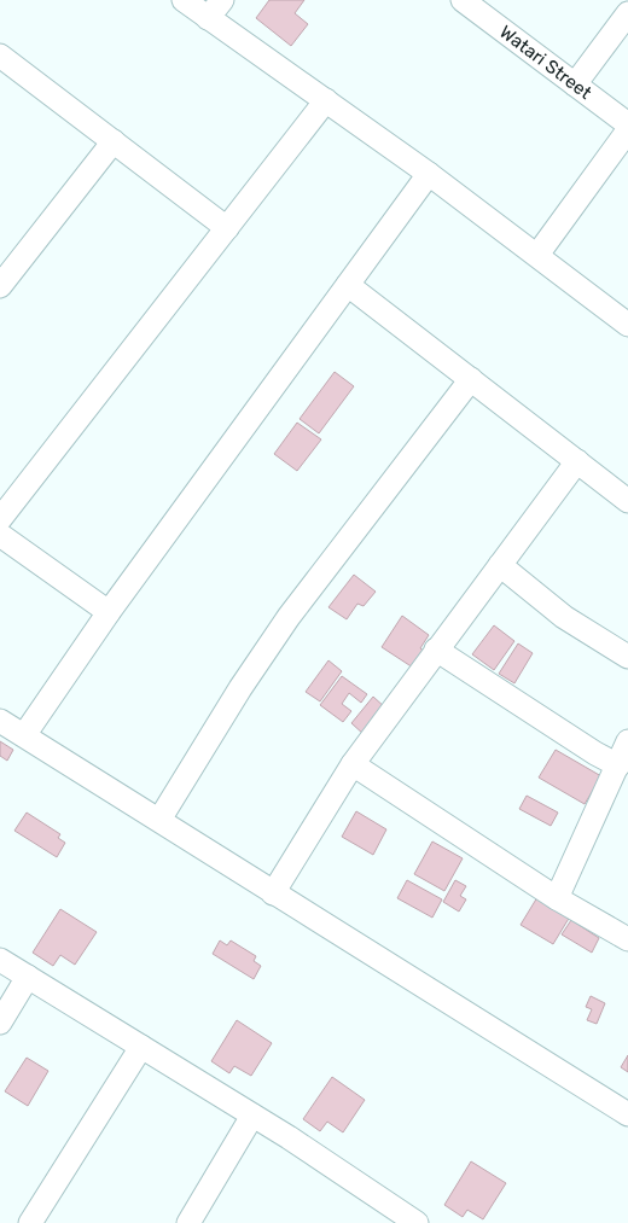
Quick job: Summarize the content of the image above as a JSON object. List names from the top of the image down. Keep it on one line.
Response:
{"streets":{"street":["Watari Street"]}}
